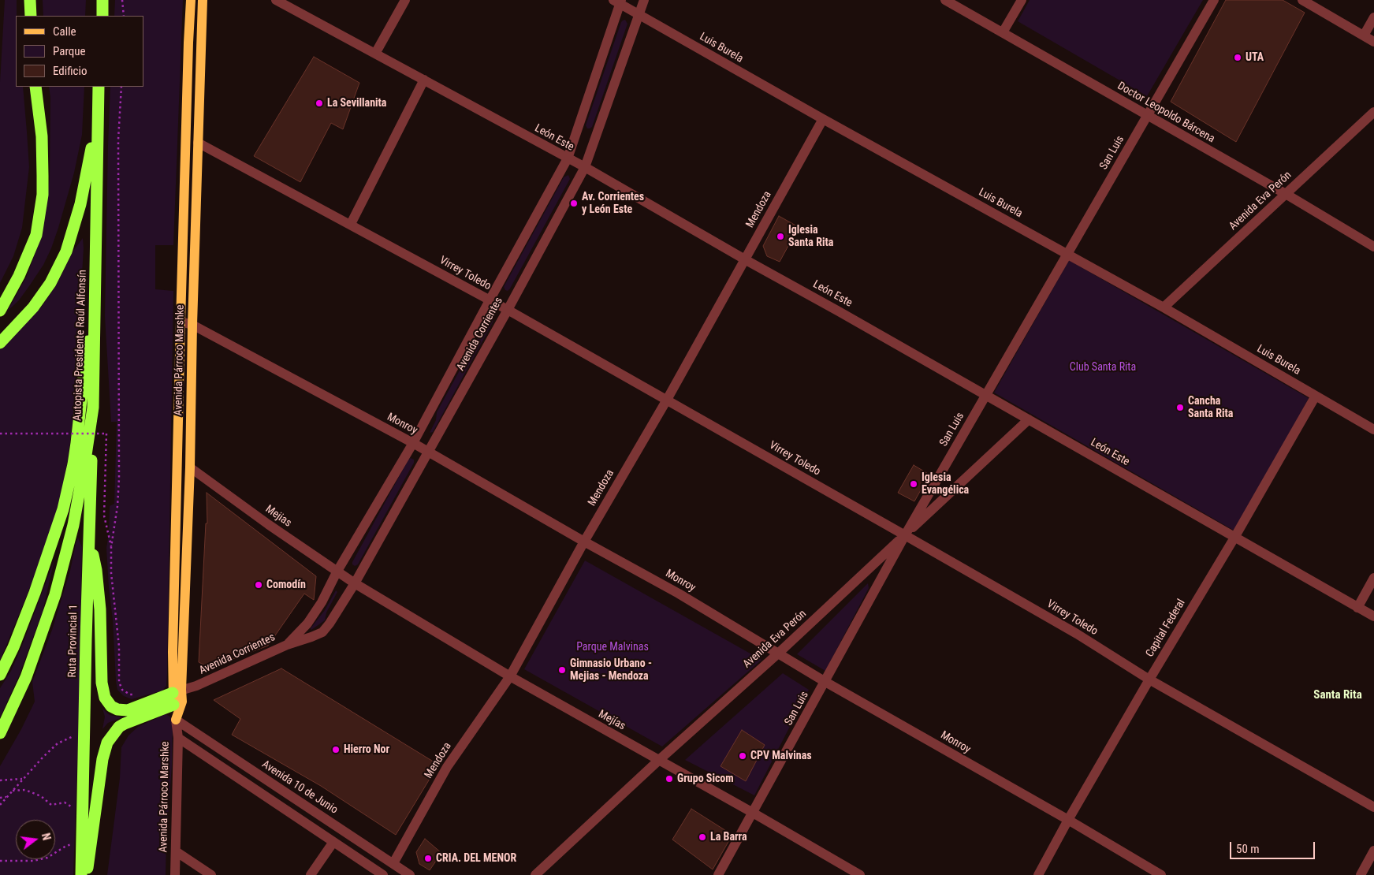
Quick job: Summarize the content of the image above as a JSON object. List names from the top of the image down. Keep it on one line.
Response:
{"streets":{"highway":["Autopista Presidente Raúl Alfonsín","Ruta Provincial 1"],"main road":["Avenida Párroco Marshke"],"street":["Luis Burela","Doctor Leopoldo Bárcena","León Este","San Luis","Avenida Eva Perón","Mendoza","Virrey Toledo","Avenida Corrientes","Monroy","Mejias","Capital Federal","Mejías","Avenida 10 de Junio"]},"crossings":[["Luis Burela","San Luis"],["Luis Burela","Avenida Eva Perón"],["Luis Burela","Mendoza"],["Luis Burela","Avenida Corrientes"],["Luis Burela","Capital Federal"],["Doctor Leopoldo Bárcena","San Luis"],["Doctor Leopoldo Bárcena","Avenida Eva Perón"],["León Este","San Luis"],["León Este","Avenida Eva Perón"],["León Este","Mendoza"],["León Este","Avenida Corrientes"],["León Este","Capital Federal"],["San Luis","Avenida Eva Perón"],["San Luis","Virrey Toledo"],["San Luis","Monroy"],["San Luis","Mejías"],["Avenida Eva Perón","Virrey Toledo"],["Avenida Eva Perón","Monroy"],["Avenida Eva Perón","Mejías"],["Mendoza","Virrey Toledo"],["Mendoza","Monroy"],["Mendoza","Mejías"],["Mendoza","Avenida 10 de Junio"],["Virrey Toledo","Avenida Corrientes"],["Virrey Toledo","Avenida Párroco Marshke"],["Virrey Toledo","Capital Federal"],["Avenida Corrientes","Avenida Párroco Marshke"],["Avenida Corrientes","Monroy"],["Avenida Corrientes","Mejias"],["Avenida Corrientes","Mejías"],["Autopista Presidente Raúl Alfonsín","Ruta Provincial 1"],["Avenida Párroco Marshke","Monroy"],["Avenida Párroco Marshke","Mejias"],["Avenida Párroco Marshke","Avenida 10 de Junio"],["Monroy","Capital Federal"],["Mejias","Mejías"]],"districts":["Santa Rita"],"parks":["Club Santa Rita","Parque Malvinas"],"places":["UTA","La Sevillanita","Av. Corrientes y León Este","Iglesia Santa Rita","Cancha Santa Rita","Iglesia Evangélica","Comodín","Gimnasio Urbano - Mejias - Mendoza","Hierro Nor","CPV Malvinas","Grupo Sicom","La Barra","CRIA. DEL MENOR"],"legend":["Calle","Parque","Edificio"],"scale_bar":"50 m","north":"right"}
